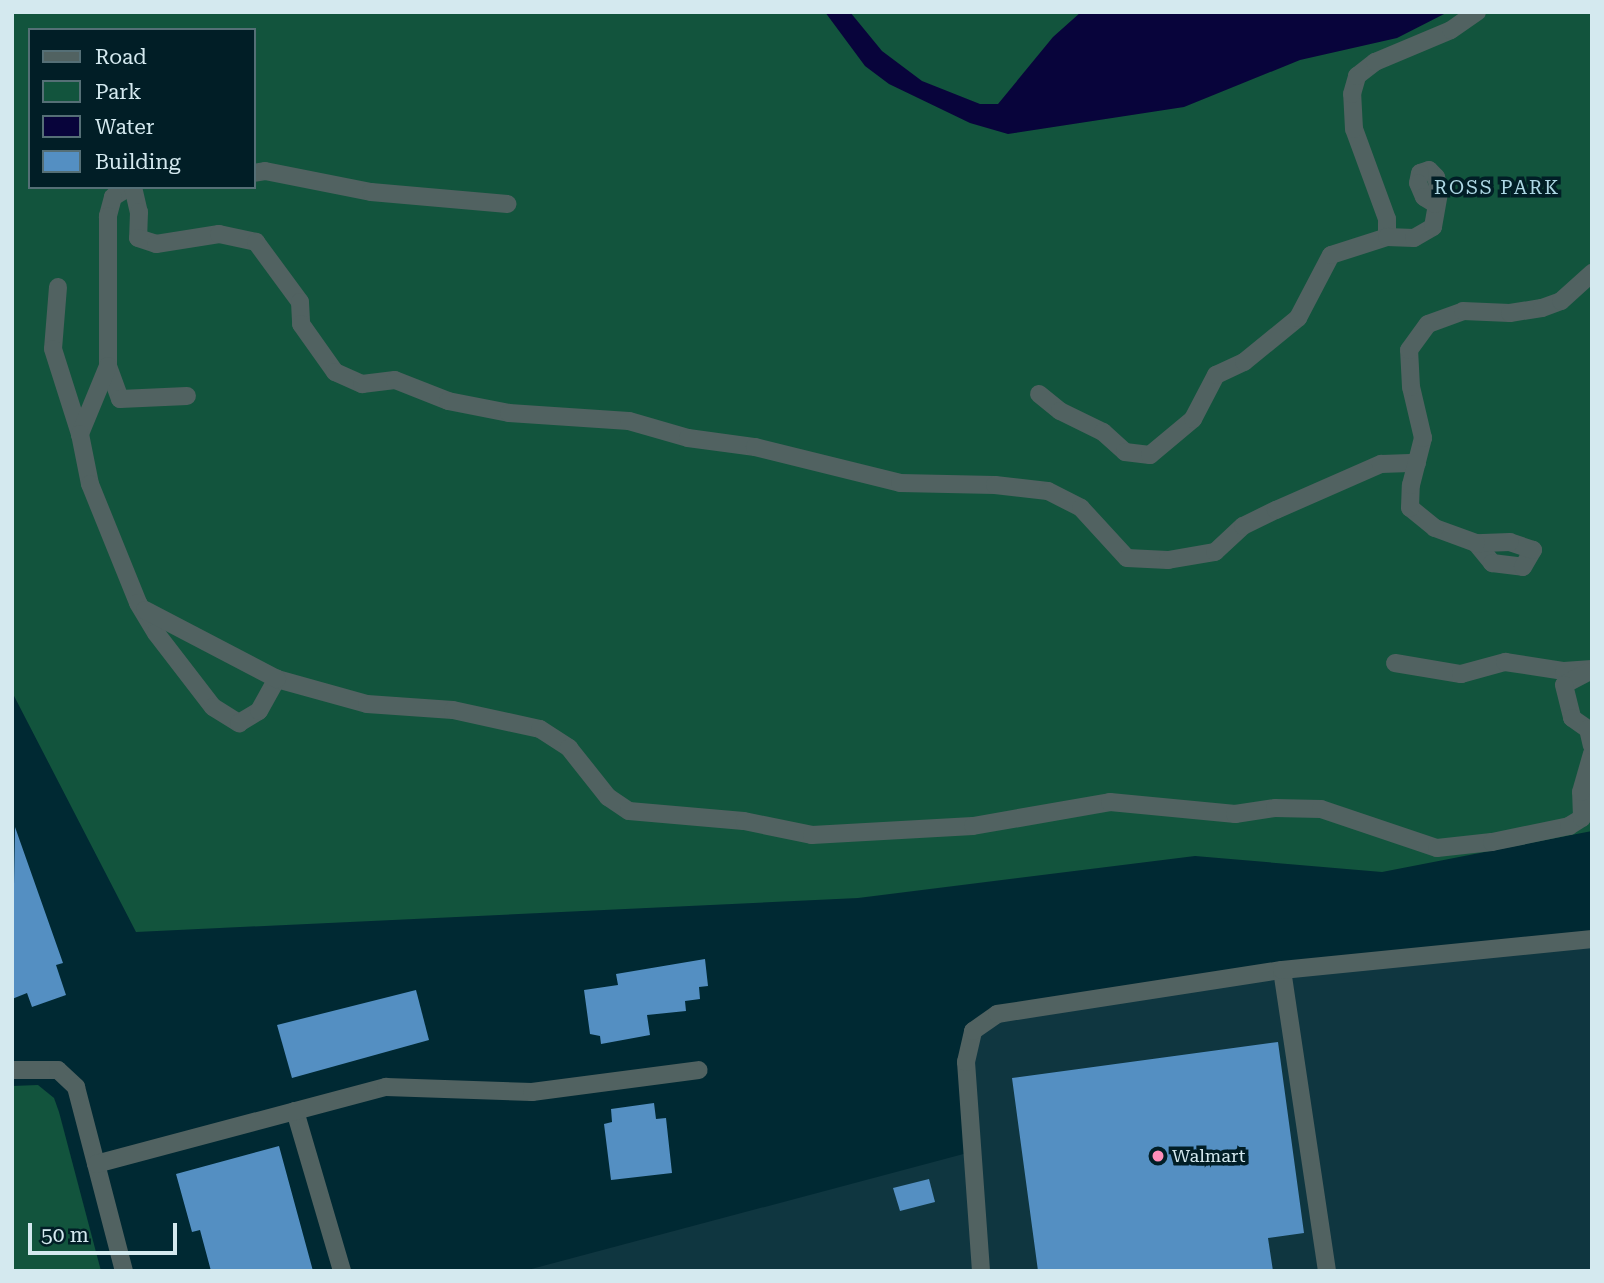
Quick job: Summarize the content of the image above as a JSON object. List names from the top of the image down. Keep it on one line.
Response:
{"districts":["ROSS PARK"],"places":["Walmart"],"legend":["Road","Park","Water","Building"],"scale_bar":"50 m"}
